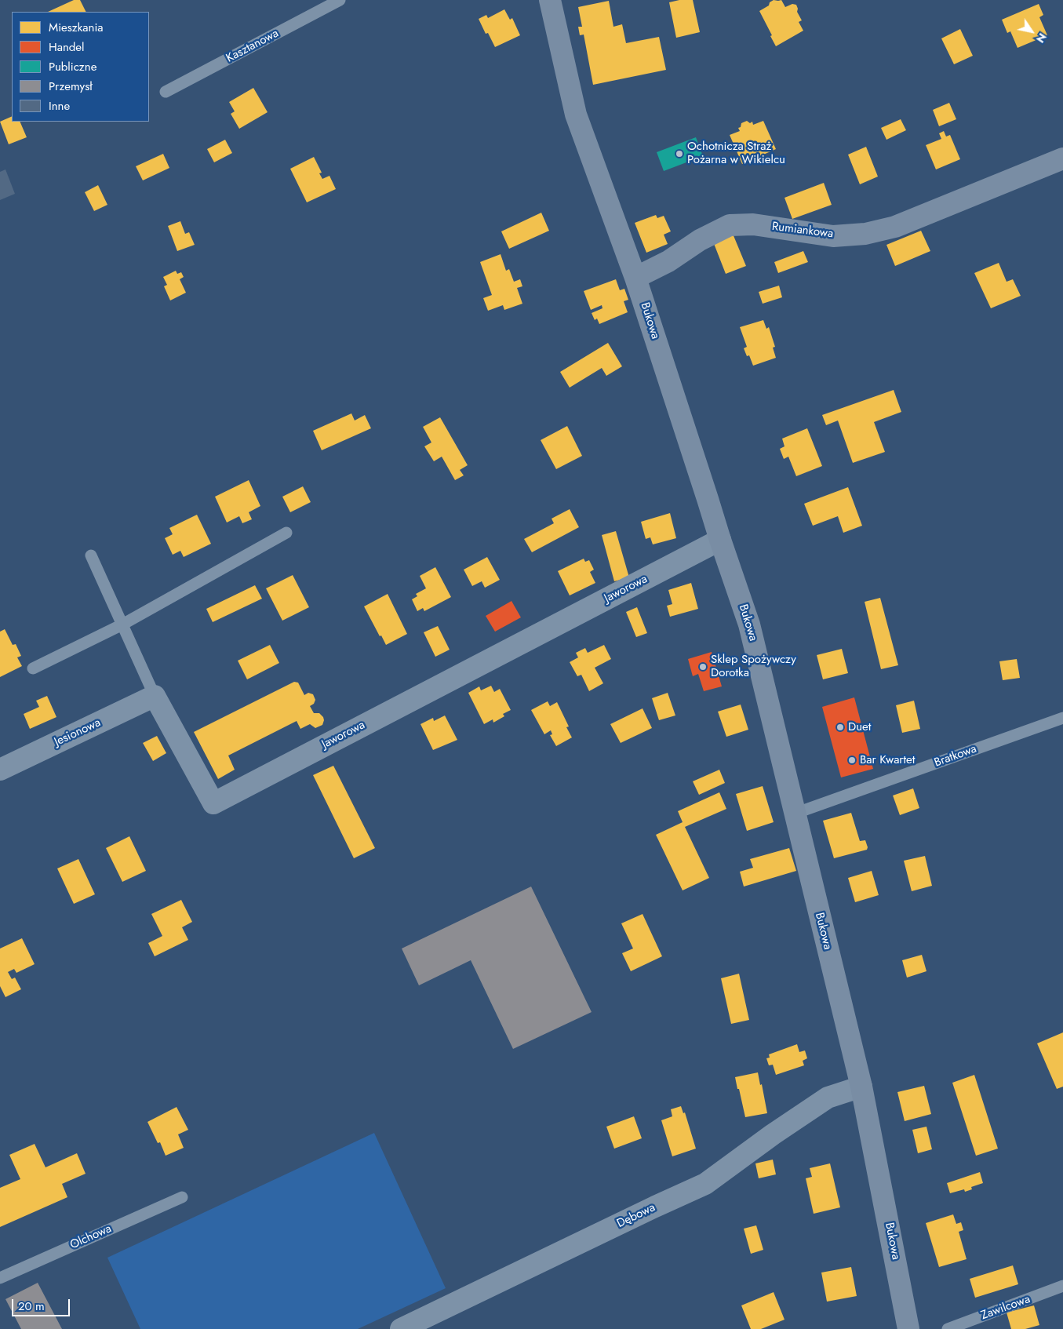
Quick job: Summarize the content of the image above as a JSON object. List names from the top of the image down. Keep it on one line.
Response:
{"streets":{"street":["Rumiankowa","Bukowa","Jaworowa","Jesionowa","Dębowa"],"lane":["Kasztanowa","Bratkowa","Olchowa","Zawilcowa"]},"crossings":[["Rumiankowa","Bukowa"],["Bukowa","Jaworowa"],["Bukowa","Bratkowa"],["Bukowa","Dębowa"],["Jaworowa","Jesionowa"]],"places":["Ochotnicza Straż Pożarna w Wikielcu","Sklep Spożywczy Dorotka","Duet","Bar Kwartet"],"legend":["Mieszkania","Handel","Publiczne","Przemysł","Inne"],"scale_bar":"20 m","north":"bottom right"}
